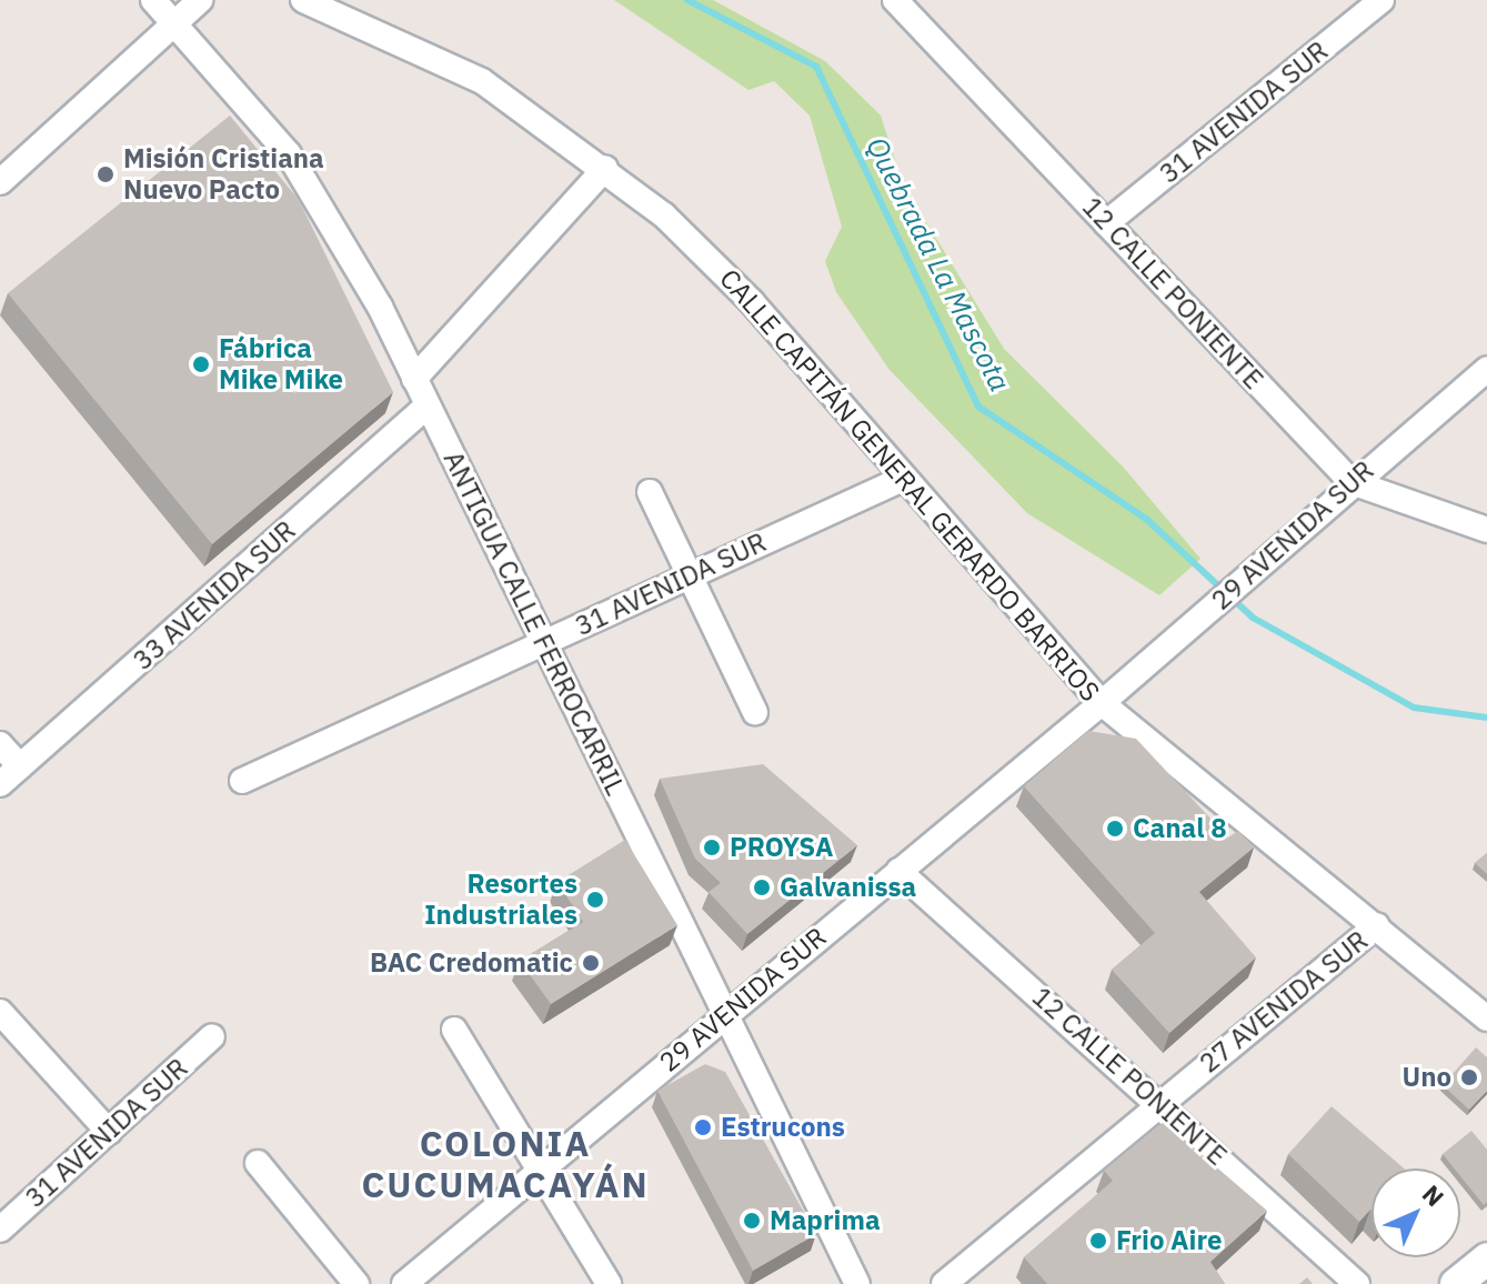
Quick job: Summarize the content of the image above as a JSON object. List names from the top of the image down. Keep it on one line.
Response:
{"streets":{"street":["31 AVENIDA SUR","12 CALLE PONIENTE","CALLE CAPITÁN GENERAL GERARDO BARRIOS","29 AVENIDA SUR","33 AVENIDA SUR","ANTIGUA CALLE FERROCARRIL","27 AVENIDA SUR"]},"crossings":[["31 AVENIDA SUR","12 CALLE PONIENTE"],["31 AVENIDA SUR","CALLE CAPITÁN GENERAL GERARDO BARRIOS"],["31 AVENIDA SUR","ANTIGUA CALLE FERROCARRIL"],["12 CALLE PONIENTE","29 AVENIDA SUR"],["12 CALLE PONIENTE","27 AVENIDA SUR"],["CALLE CAPITÁN GENERAL GERARDO BARRIOS","29 AVENIDA SUR"],["CALLE CAPITÁN GENERAL GERARDO BARRIOS","27 AVENIDA SUR"],["29 AVENIDA SUR","ANTIGUA CALLE FERROCARRIL"],["33 AVENIDA SUR","ANTIGUA CALLE FERROCARRIL"]],"districts":["COLONIA CUCUMACAYÁN"],"water":["Quebrada La Mascota"],"places":["Misión Cristiana Nuevo Pacto","Fábrica Mike Mike","Canal 8","PROYSA","Galvanissa","Resortes Industriales","BAC Credomatic","Uno","Estrucons","Maprima","Frio Aire"],"north":"top right"}
